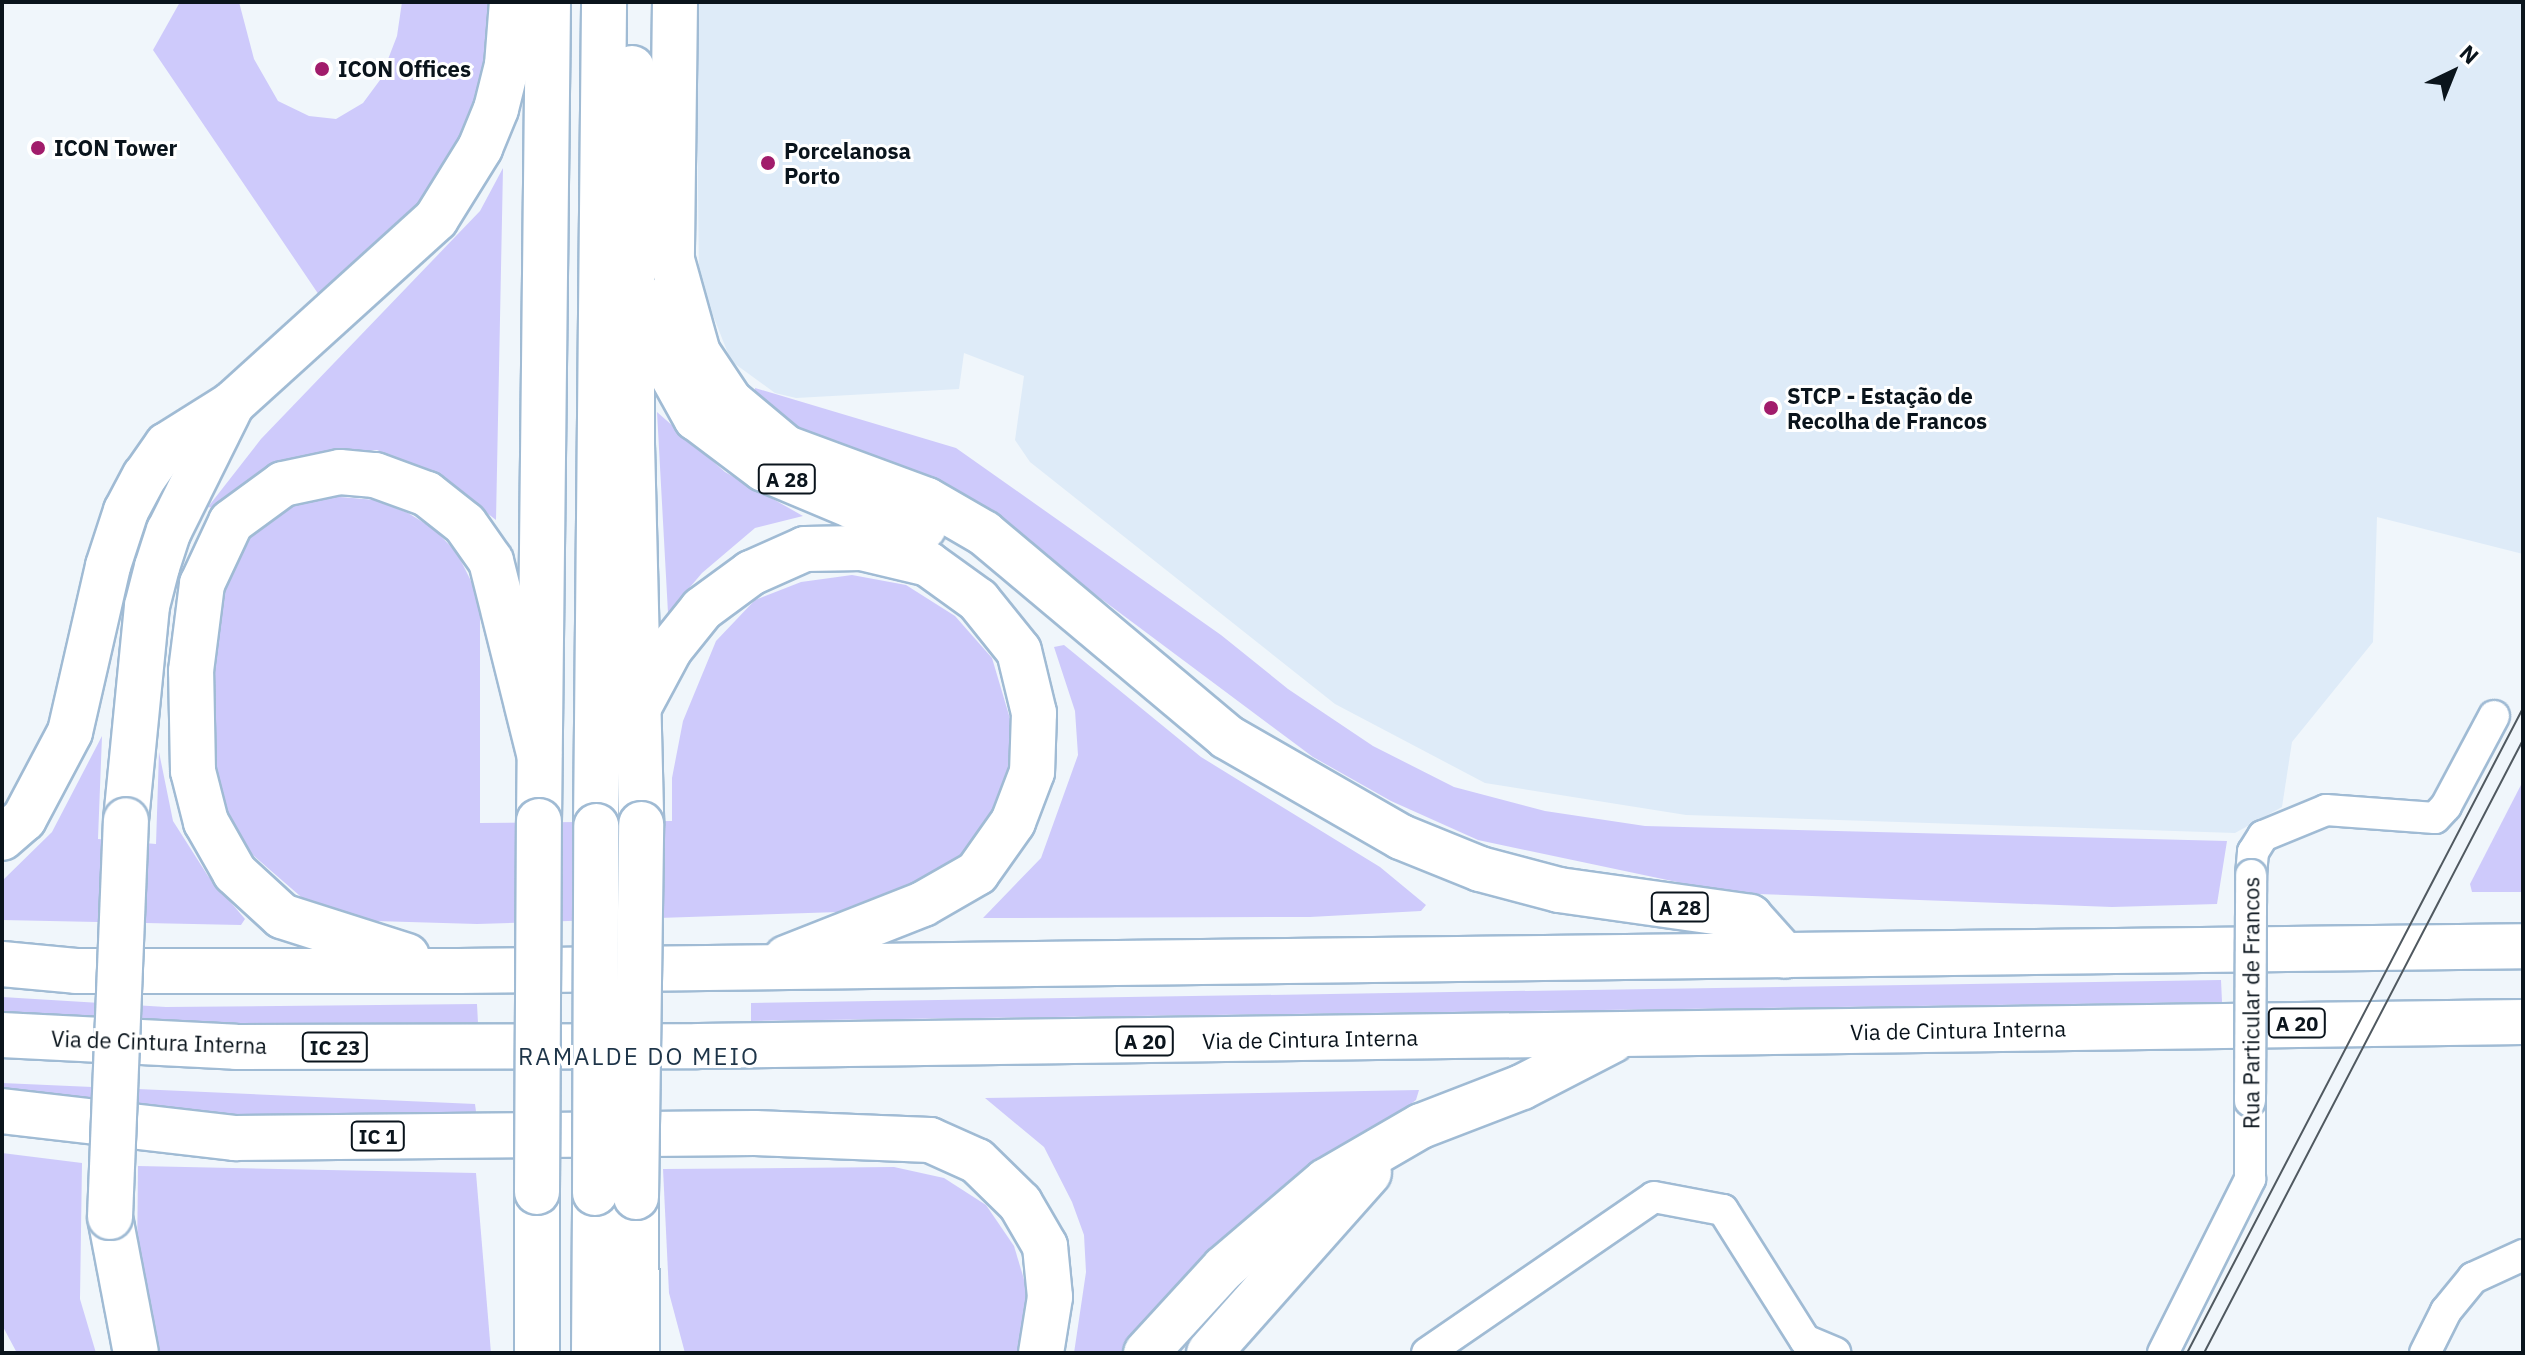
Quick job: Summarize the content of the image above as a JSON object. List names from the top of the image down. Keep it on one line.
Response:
{"streets":{"highway":["A 28","A 20","Via de Cintura Interna","IC 23","IC 1"],"street":["Rua Particular de Francos"]},"districts":["RAMALDE DO MEIO"],"places":["ICON Offices","ICON Tower","Porcelanosa Porto","STCP - Estação de Recolha de Francos"],"north":"top right"}
